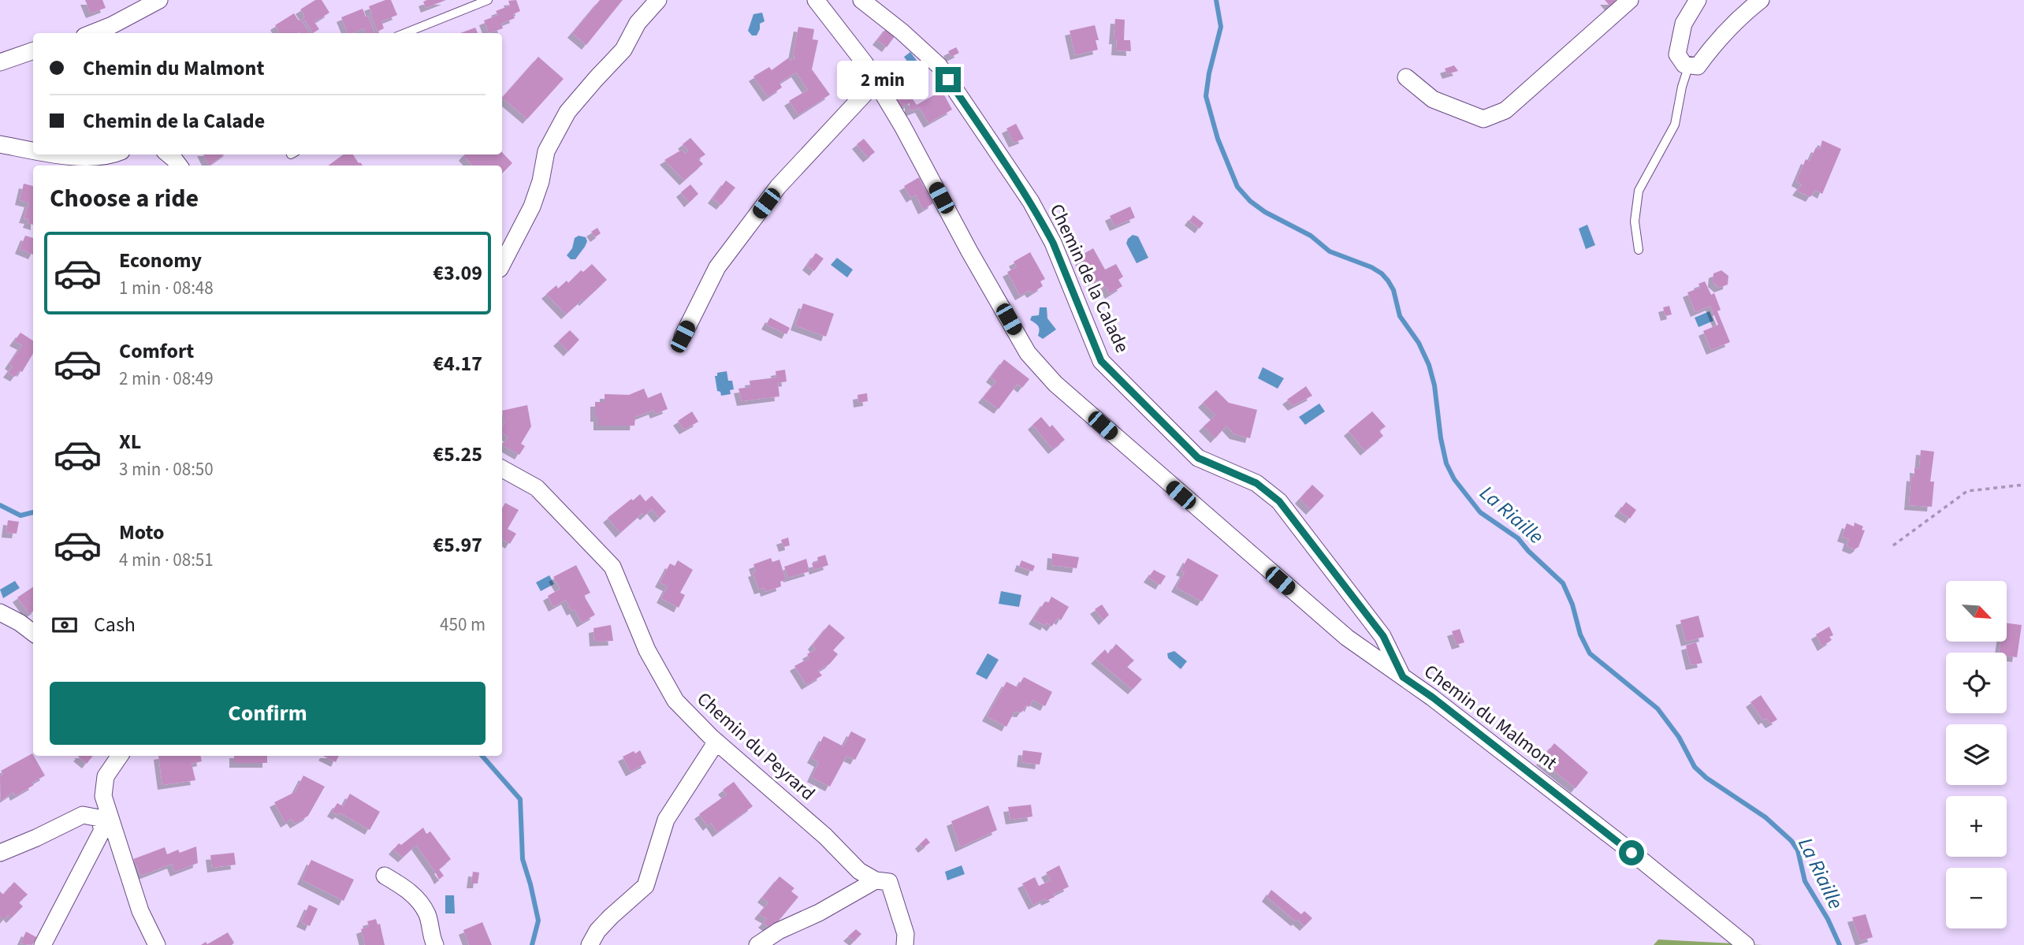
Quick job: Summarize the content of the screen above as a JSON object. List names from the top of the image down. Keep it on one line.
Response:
{"streets":{"street":["Chemin de la Calade","Chemin du Malmont","Chemin du Peyrard"]},"crossings":[["Chemin de la Calade","Chemin du Malmont"]],"water":["La Riaille"],"north":"bottom right","page":{"banner":["Chemin du Malmont","Chemin de la Calade"],"bubble":"2 min","heading":"Choose a ride","list":[{"name":"Economy","note":"1 min · 08:48","value":"€3.09"},{"name":"Comfort","note":"2 min · 08:49","value":"€4.17"},{"name":"XL","note":"3 min · 08:50","value":"€5.25"},{"name":"Moto","note":"4 min · 08:51","value":"€5.97"}],"map_buttons":["+","−"],"pay":["Cash","450 m"],"buttons":"Confirm"}}
